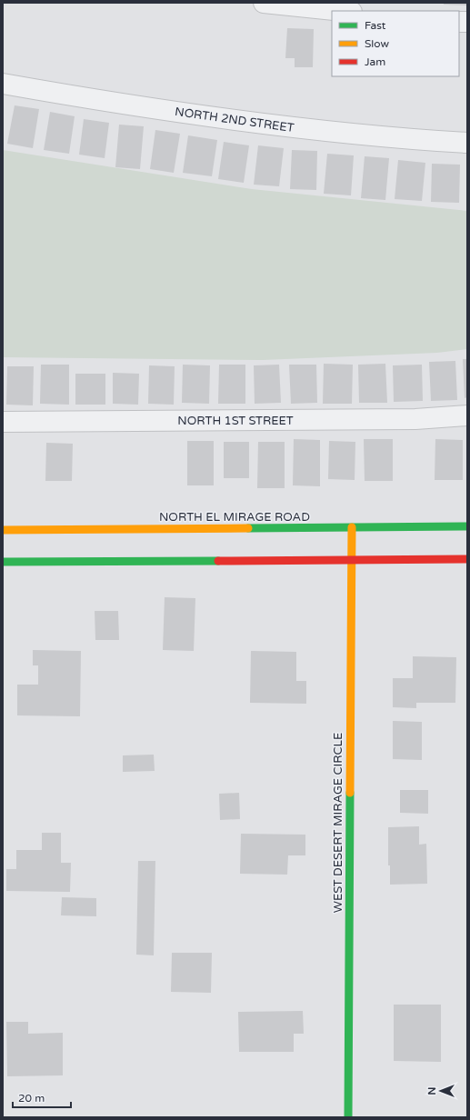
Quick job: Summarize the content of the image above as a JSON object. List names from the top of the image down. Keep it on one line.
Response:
{"streets":{"main road":["NORTH EL MIRAGE ROAD","WEST DESERT MIRAGE CIRCLE"],"street":["NORTH 2ND STREET","NORTH 1ST STREET"]},"crossings":[["NORTH EL MIRAGE ROAD","WEST DESERT MIRAGE CIRCLE"]],"legend":["Fast","Slow","Jam"],"scale_bar":"20 m","north":"left"}
